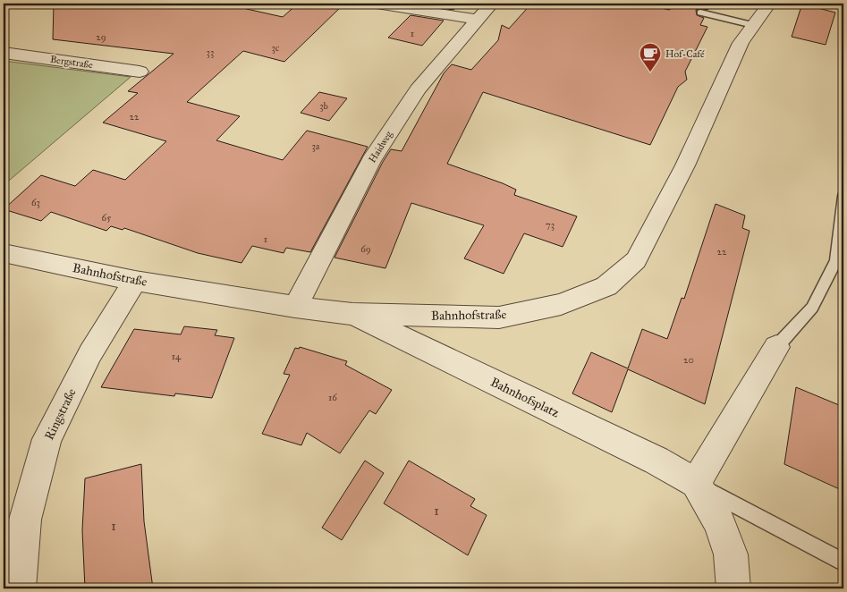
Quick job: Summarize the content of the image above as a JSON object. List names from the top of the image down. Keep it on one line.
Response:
{"streets":{"street":["Bergstraße","Haidweg","Bahnhofstraße","Bahnhofsplatz","Ringstraße"]},"crossings":[["Haidweg","Bahnhofstraße"],["Bahnhofstraße","Bahnhofsplatz"],["Bahnhofstraße","Ringstraße"]],"places":{"cafe":["Hof-Café"]},"house_numbers":["1","29","3c","33","3b","22","3a","63","65","73","1","69","22","14","20","16","1","1"]}
